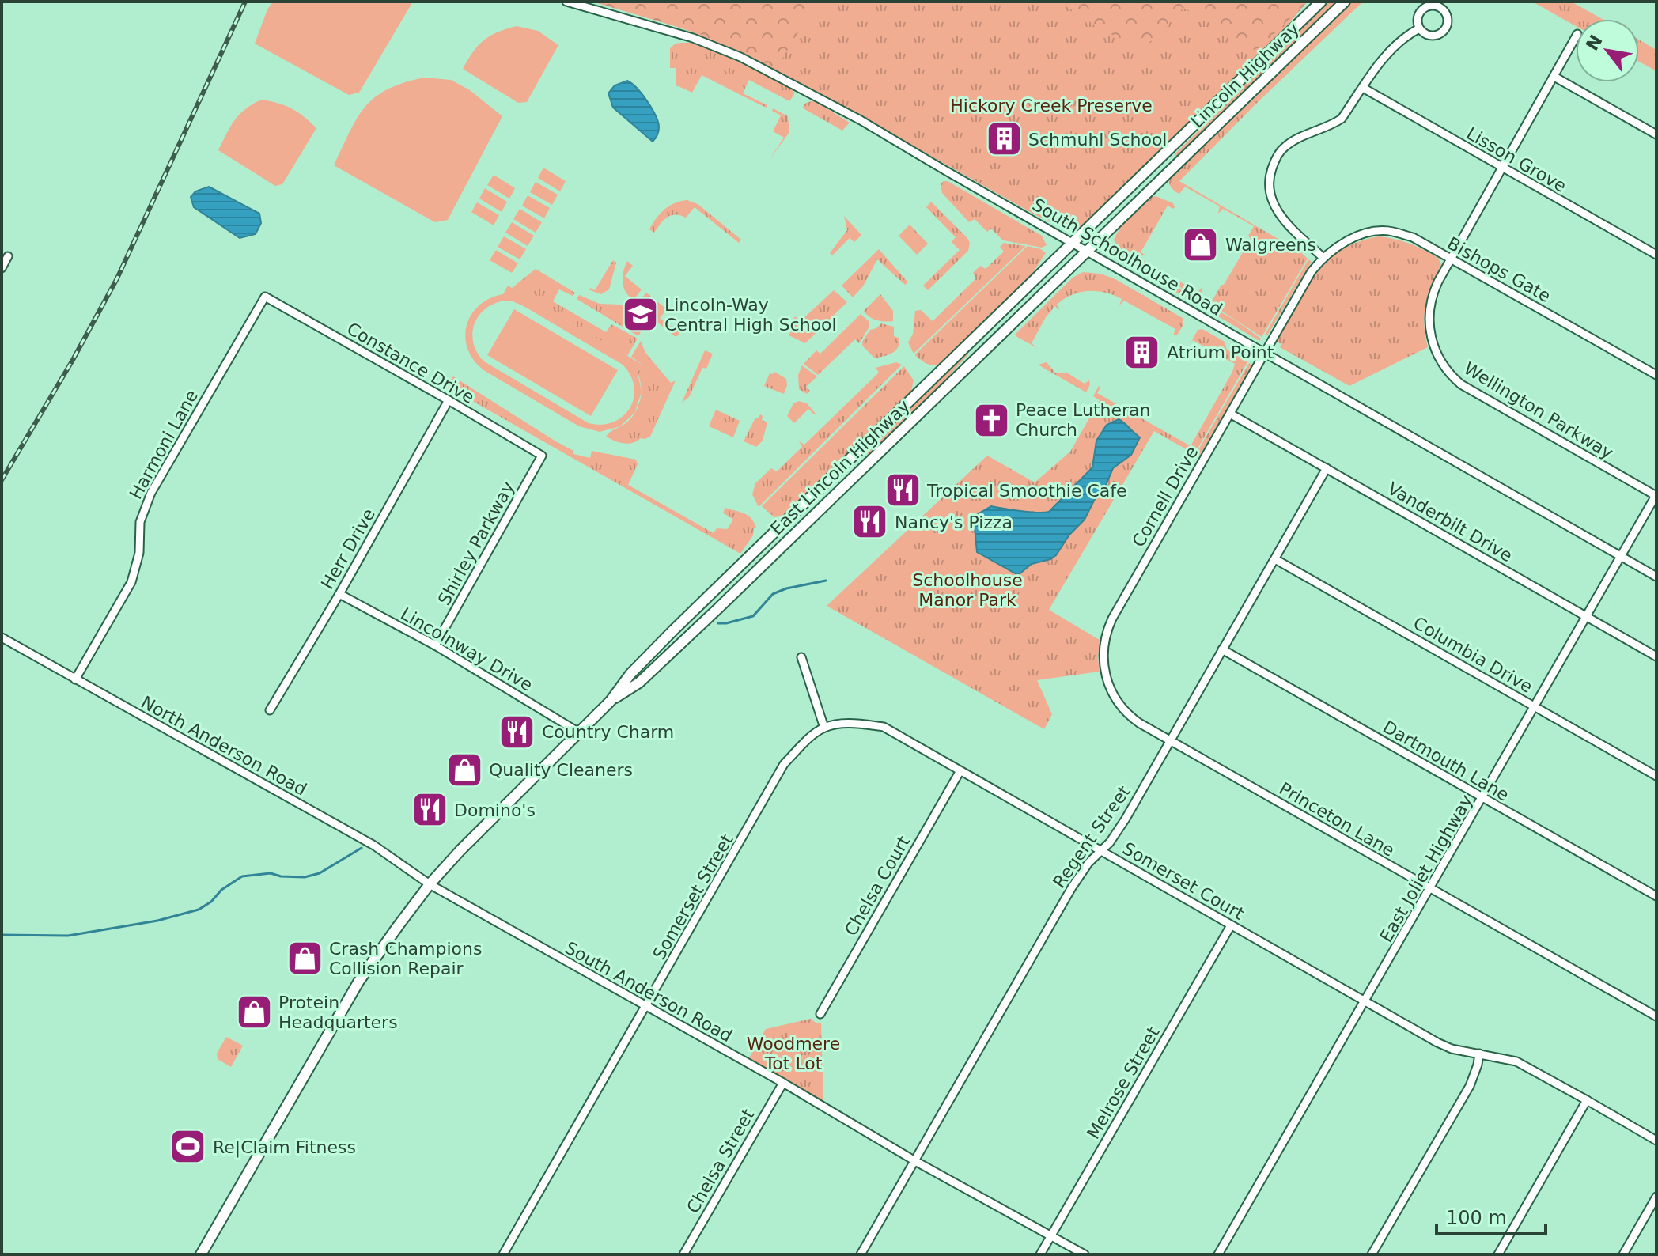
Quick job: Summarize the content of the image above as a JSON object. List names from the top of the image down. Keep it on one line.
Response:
{"streets":{"main road":["Lincoln Highway","East Lincoln Highway"],"street":["Lisson Grove","South Schoolhouse Road","Bishops Gate","Constance Drive","Wellington Parkway","Harmoni Lane","Cornell Drive","Vanderbilt Drive","Shirley Parkway","Herr Drive","Lincolnway Drive","Columbia Drive","North Anderson Road","Dartmouth Lane","Princeton Lane","Regent Street","East Joliet Highway","Somerset Court","Chelsa Court","Somerset Street","South Anderson Road","Melrose Street","Chelsa Street"]},"crossings":[["Lincoln Highway","South Schoolhouse Road"],["Lincoln Highway","East Lincoln Highway"],["Lisson Grove","Wellington Parkway"],["South Schoolhouse Road","East Lincoln Highway"],["South Schoolhouse Road","Cornell Drive"],["South Schoolhouse Road","East Joliet Highway"],["Bishops Gate","Wellington Parkway"],["Bishops Gate","Cornell Drive"],["Constance Drive","Harmoni Lane"],["Constance Drive","Shirley Parkway"],["Constance Drive","Herr Drive"],["Wellington Parkway","East Joliet Highway"],["Harmoni Lane","North Anderson Road"],["East Lincoln Highway","Lincolnway Drive"],["East Lincoln Highway","North Anderson Road"],["East Lincoln Highway","South Anderson Road"],["Cornell Drive","Vanderbilt Drive"],["Cornell Drive","Princeton Lane"],["Cornell Drive","Regent Street"],["Vanderbilt Drive","Regent Street"],["Vanderbilt Drive","East Joliet Highway"],["Shirley Parkway","Lincolnway Drive"],["Herr Drive","Lincolnway Drive"],["Columbia Drive","Regent Street"],["Columbia Drive","East Joliet Highway"],["North Anderson Road","South Anderson Road"],["Dartmouth Lane","Regent Street"],["Dartmouth Lane","East Joliet Highway"],["Princeton Lane","Regent Street"],["Princeton Lane","East Joliet Highway"],["Regent Street","Somerset Court"],["Regent Street","South Anderson Road"],["East Joliet Highway","Somerset Court"],["Somerset Court","Chelsa Court"],["Somerset Court","Somerset Street"],["Somerset Court","Melrose Street"],["Somerset Street","South Anderson Road"],["South Anderson Road","Melrose Street"],["South Anderson Road","Chelsa Street"]],"parks":["Hickory Creek Preserve","Schoolhouse Manor Park","Woodmere Tot Lot"],"places":{"building":["Schmuhl School","Atrium Point"],"shop":["Walgreens","Quality Cleaners","Crash Champions Collision Repair","Protein Headquarters"],"school or university":["Lincoln-Way Central High School"],"church":["Peace Lutheran Church"],"restaurant":["Tropical Smoothie Cafe","Nancy's Pizza","Country Charm","Domino's"],"sports":["Re|Claim Fitness"]},"scale_bar":"100 m","north":"top left"}
